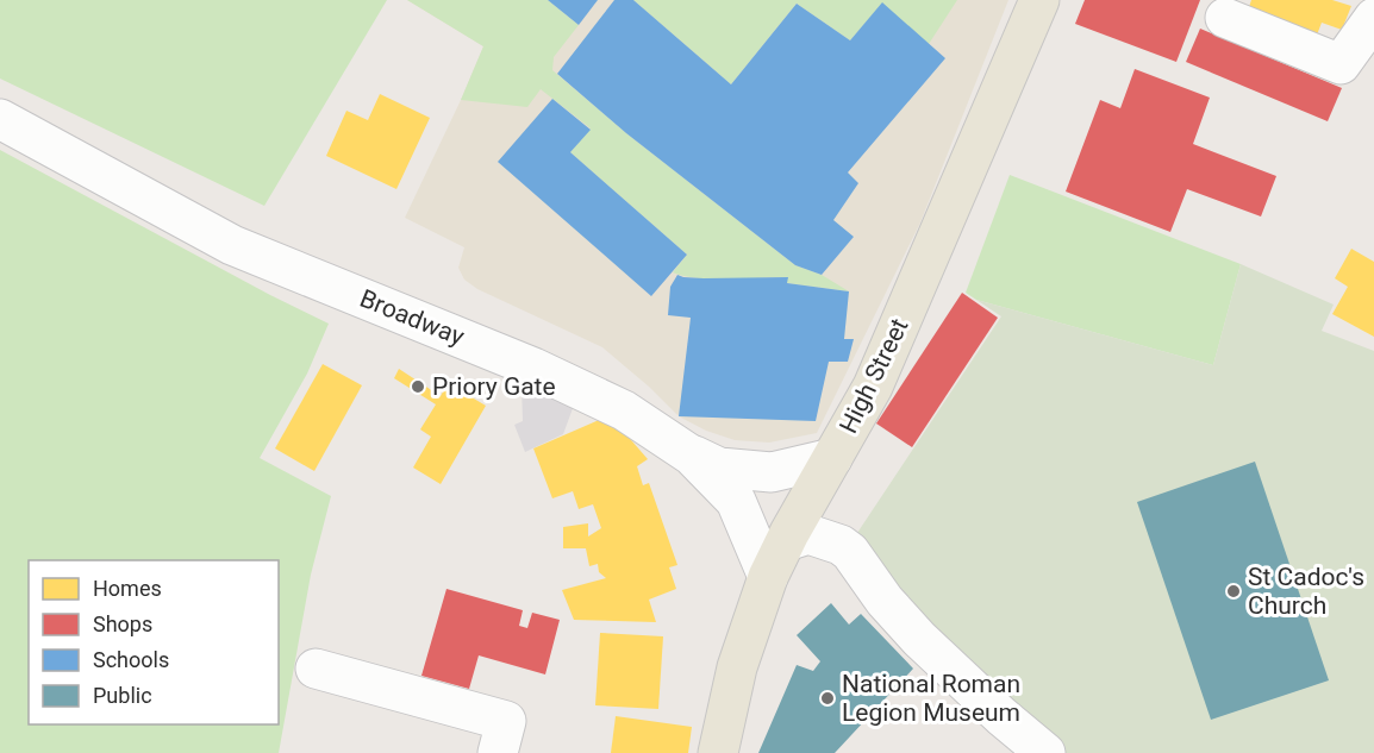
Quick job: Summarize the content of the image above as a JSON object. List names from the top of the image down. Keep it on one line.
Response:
{"streets":{"main road":["High Street"],"street":["Broadway"]},"crossings":[["Broadway","High Street"]],"places":["Priory Gate","St Cadoc's Church","National Roman Legion Museum"],"legend":["Homes","Shops","Schools","Public"]}
